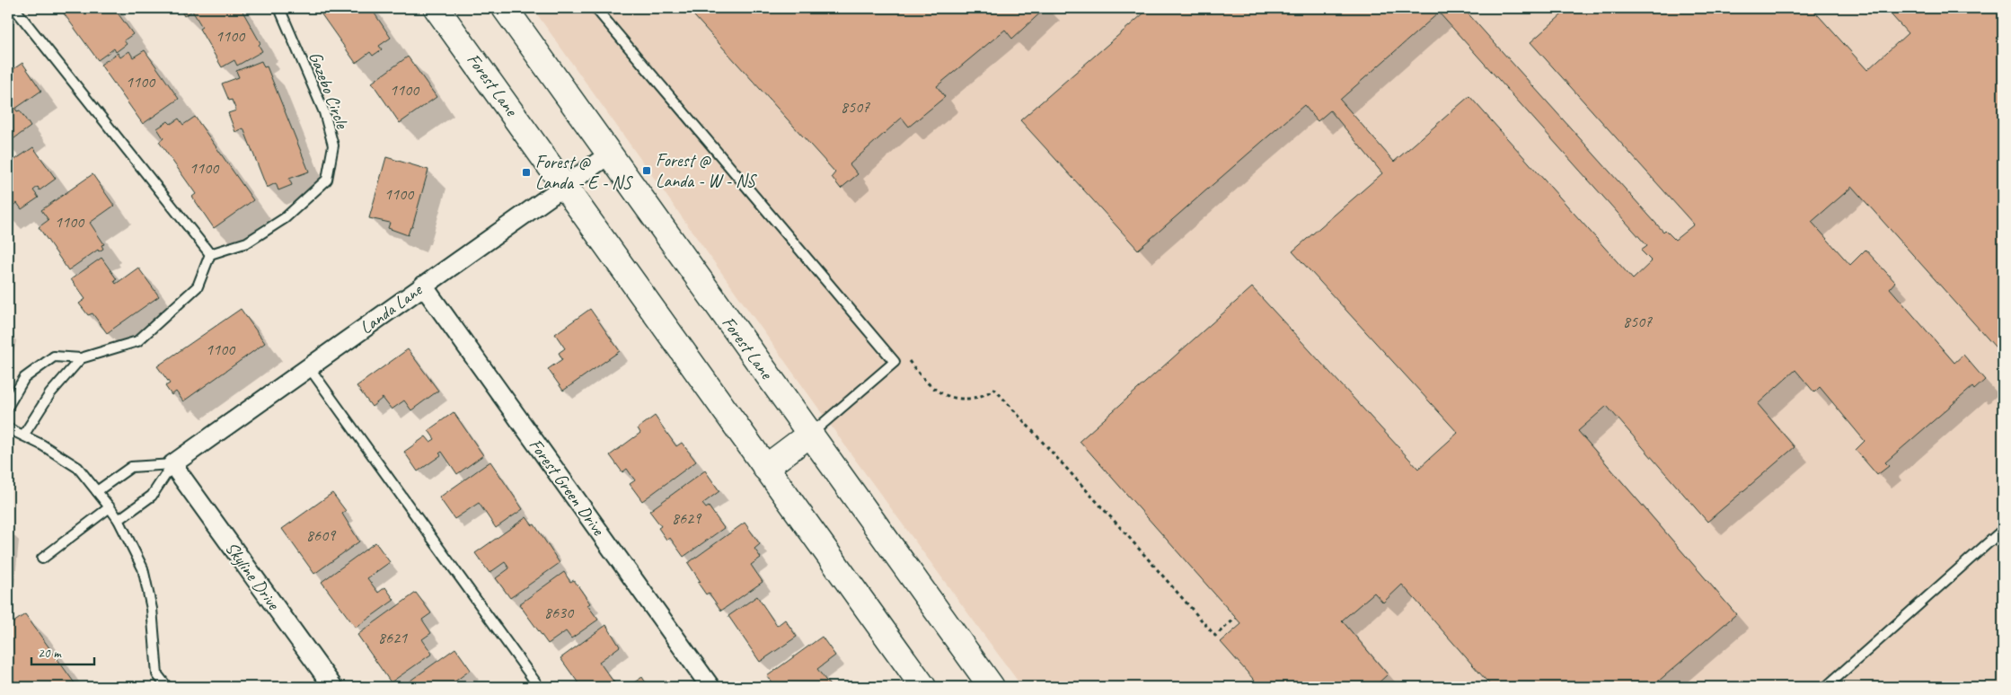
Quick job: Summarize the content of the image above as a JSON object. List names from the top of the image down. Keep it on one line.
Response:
{"streets":{"main road":["Forest Lane"],"street":["Landa Lane","Forest Green Drive","Skyline Drive"],"lane":["Gazebo Circle"]},"crossings":[["Forest Lane","Landa Lane"],["Landa Lane","Forest Green Drive"],["Landa Lane","Skyline Drive"]],"places":{"transit":["Forest @ Landa - W - NS","Forest @ Landa - E - NS"]},"house_numbers":["1100","1100","1100","8507","1100","1100","1100","8507","1100","8629","8609","8630","8621"],"scale_bar":"20 m"}
